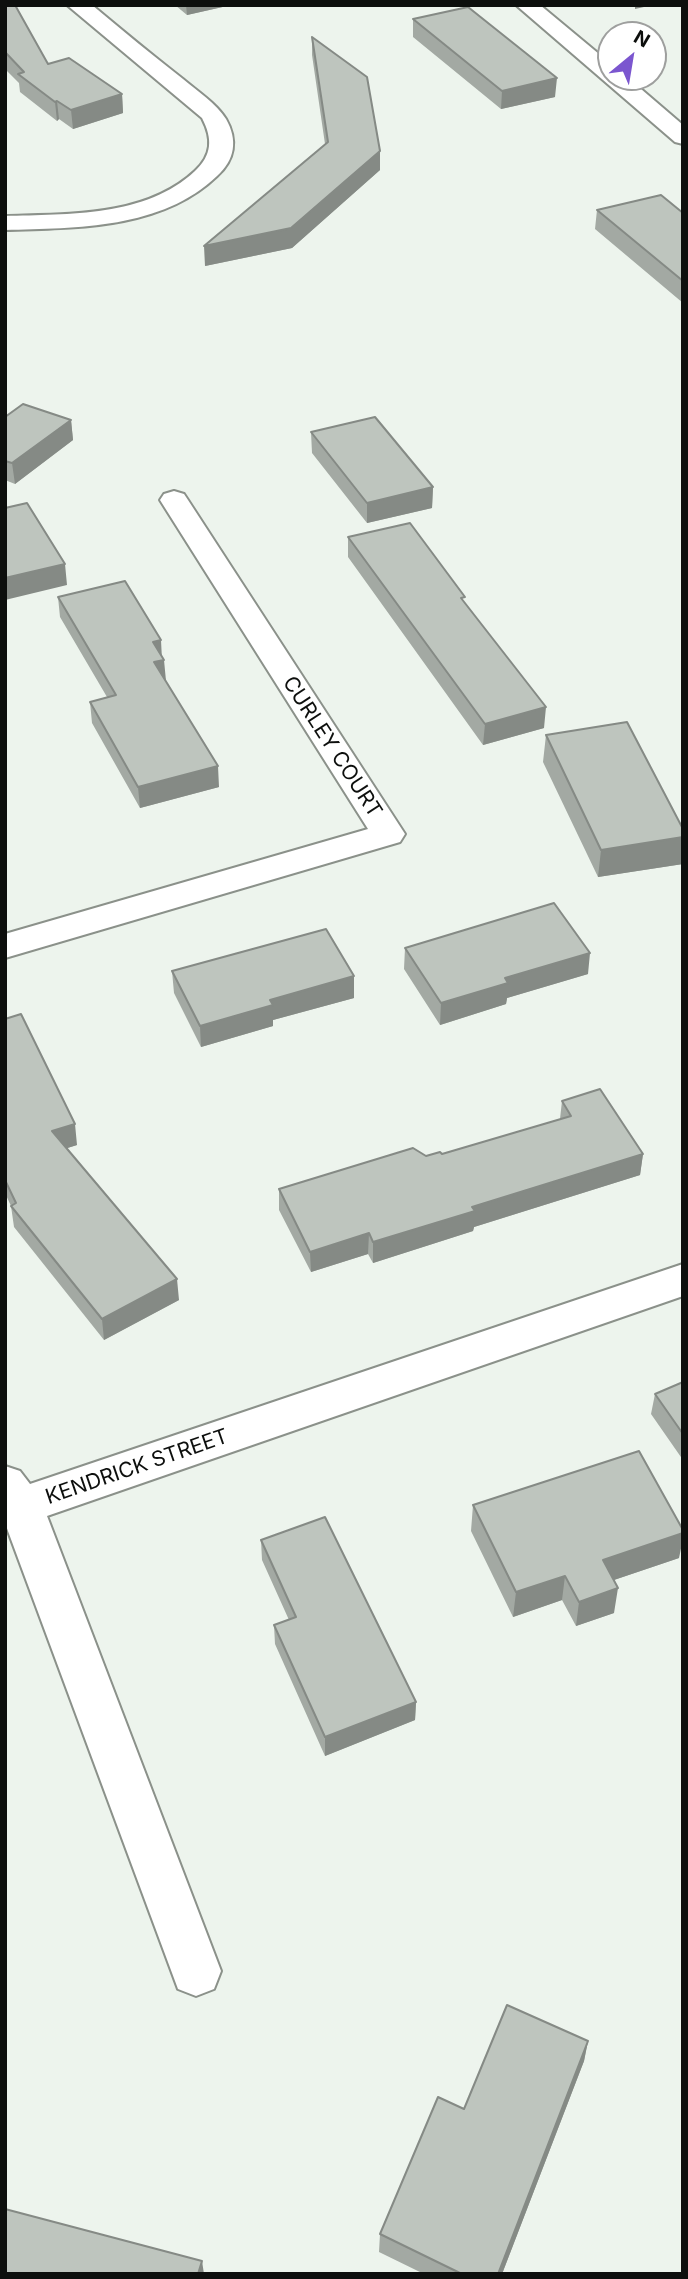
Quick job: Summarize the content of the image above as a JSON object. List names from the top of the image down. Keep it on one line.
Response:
{"streets":{"street":["CURLEY COURT","KENDRICK STREET"]},"north":"top right"}
